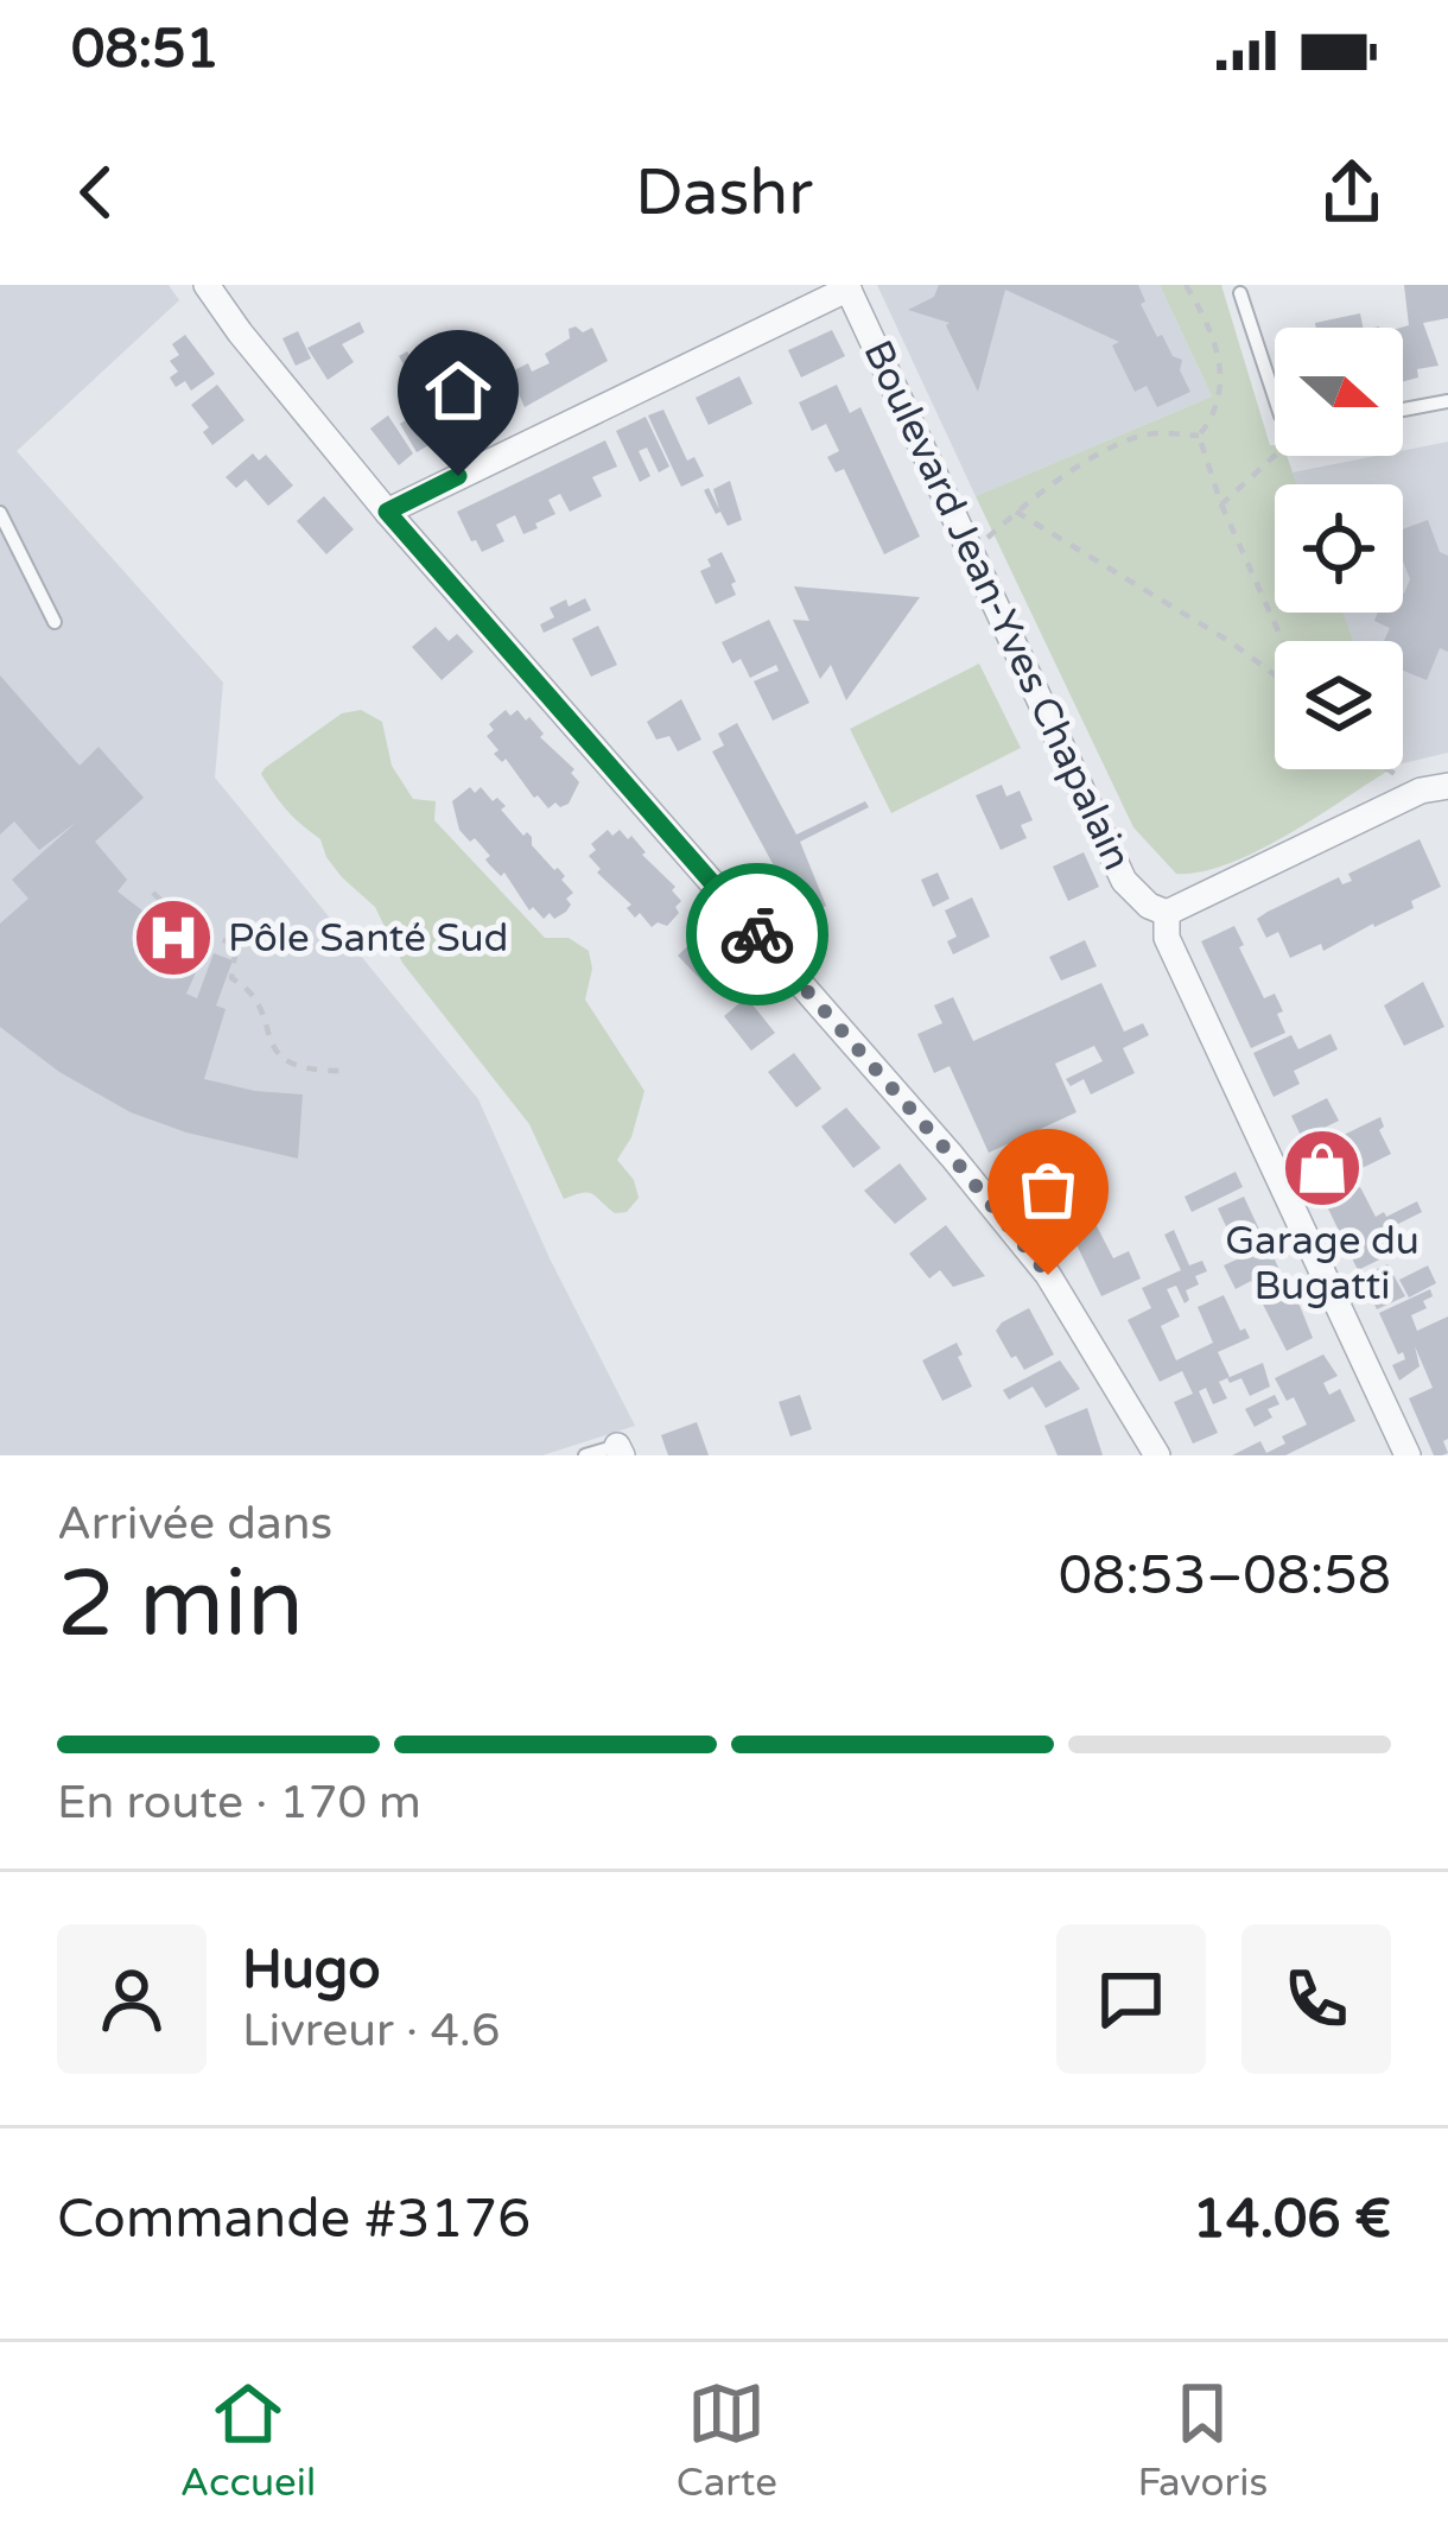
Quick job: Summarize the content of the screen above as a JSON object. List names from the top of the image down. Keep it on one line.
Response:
{"streets":{"street":["Boulevard Jean-Yves Chapalain"]},"places":{"hospital":["Pôle Santé Sud"],"shop":["Garage du Bugatti"]},"north":"right","page":{"status":"08:51","header":"Dashr","heading":["2 min","Arrivée dans","08:53–08:58"],"panel":["Hugo","Livreur · 4.6","Commande #3176","14.06 €"],"bar":"En route · 170 m","tabs":["Accueil","Carte","Favoris"]}}
